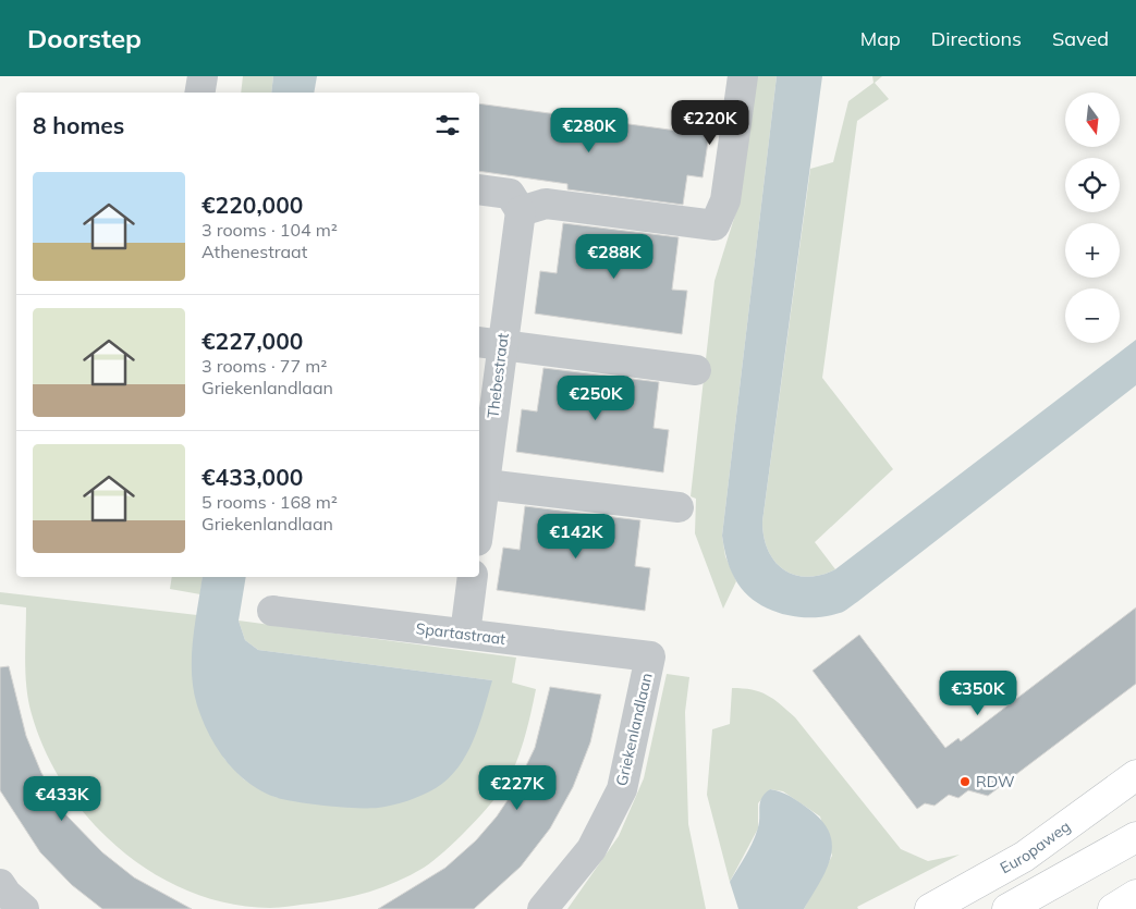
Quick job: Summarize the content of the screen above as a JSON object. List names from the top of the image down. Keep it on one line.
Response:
{"streets":{"main road":["Europaweg"],"street":["Thebestraat","Spartastraat","Griekenlandlaan"]},"crossings":[["Spartastraat","Griekenlandlaan"]],"places":["RDW"],"north":"bottom","page":{"header":"Doorstep","nav":["Map","Directions","Saved"],"map_buttons":["+","−"],"heading":"8 homes","price":["€220K","€280K","€288K","€250K","€142K","€350K","€227K","€433K"],"list":[{"name":"€220,000","note":"3 rooms · 104 m² · Athenestraat"},{"name":"€227,000","note":"3 rooms · 77 m² · Griekenlandlaan"},{"name":"€433,000","note":"5 rooms · 168 m² · Griekenlandlaan"}]}}
